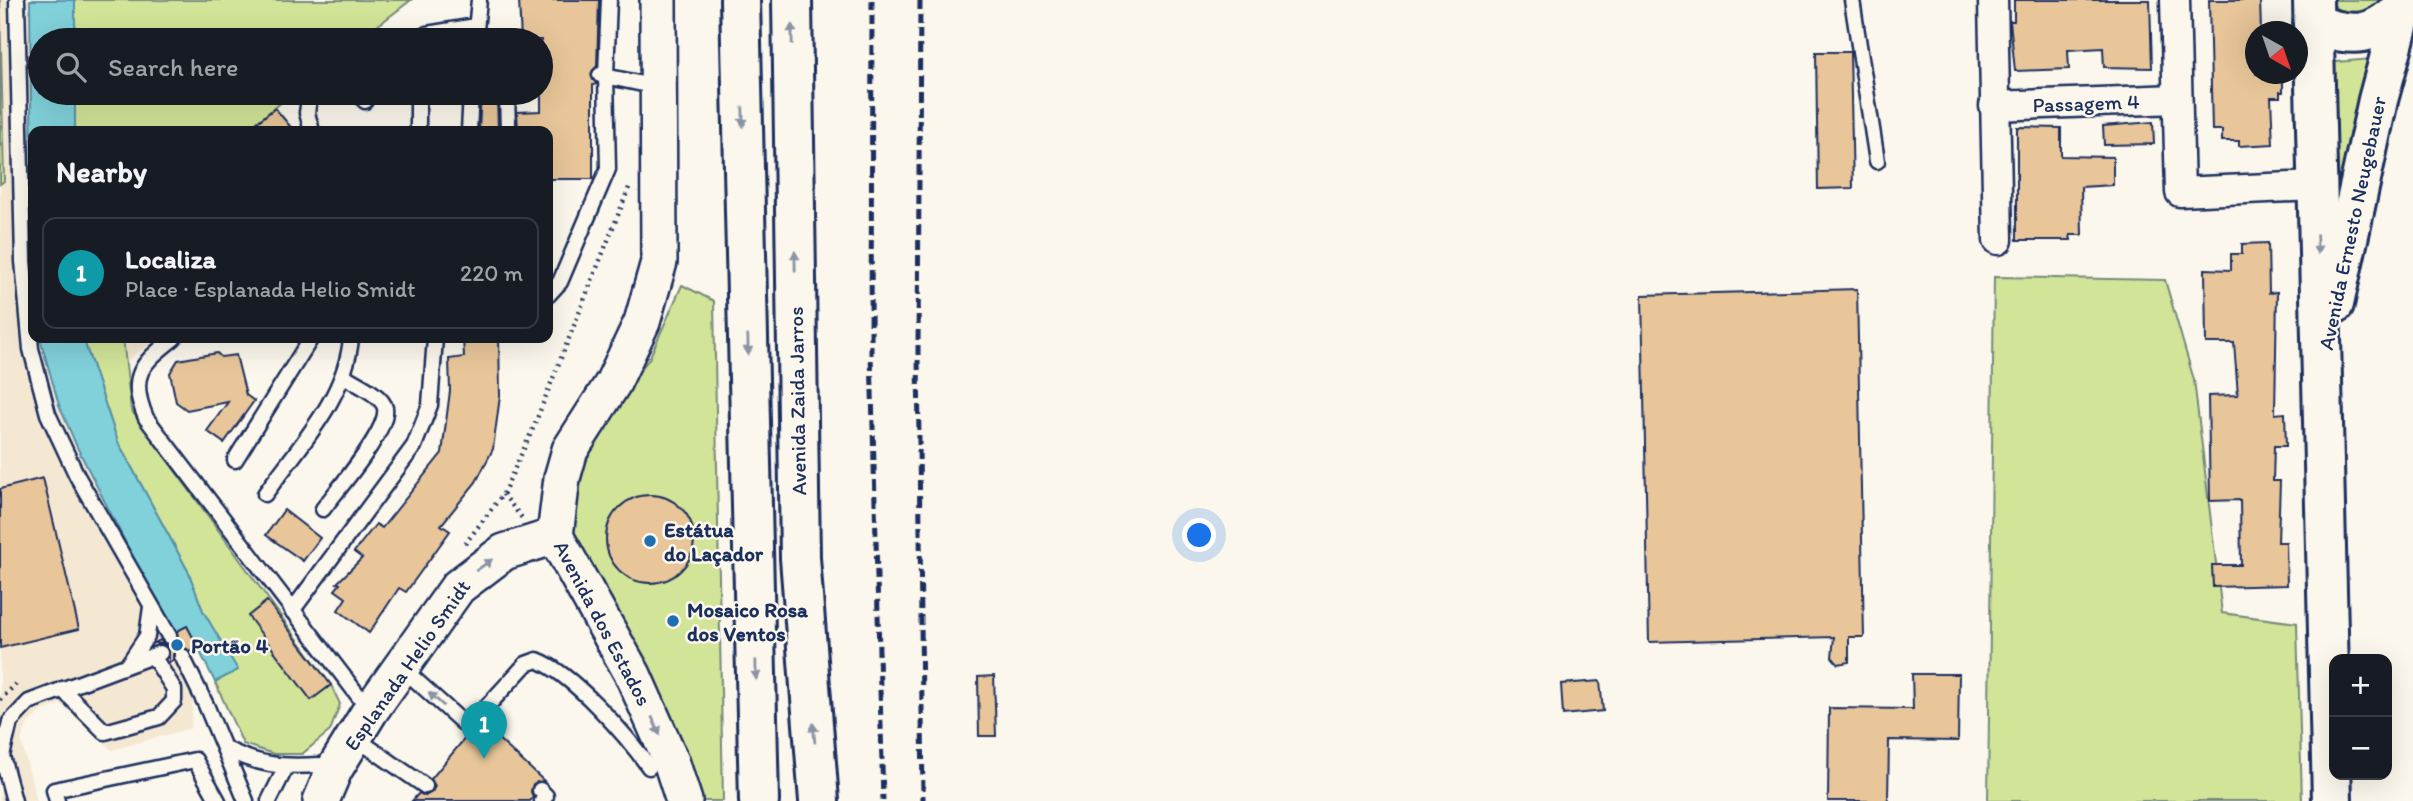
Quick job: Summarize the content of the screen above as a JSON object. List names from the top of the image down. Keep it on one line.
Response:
{"streets":{"main road":["Avenida Ernesto Neugebauer","Avenida Zaida Jarros"],"street":["Passagem 4","Avenida dos Estados","Esplanada Helio Smidt"]},"crossings":[["Avenida dos Estados","Esplanada Helio Smidt"]],"one_way":["Esplanada Helio Smidt"],"places":["Estátua do Laçador","Mosaico Rosa dos Ventos","Portão 4"],"north":"bottom right","page":{"search":"Search here","heading":"Nearby","list":[{"mark":"1","name":"Localiza","note":"Place · Esplanada Helio Smidt","value":"220 m"}],"map_buttons":["+","−"],"pins":"1"}}
